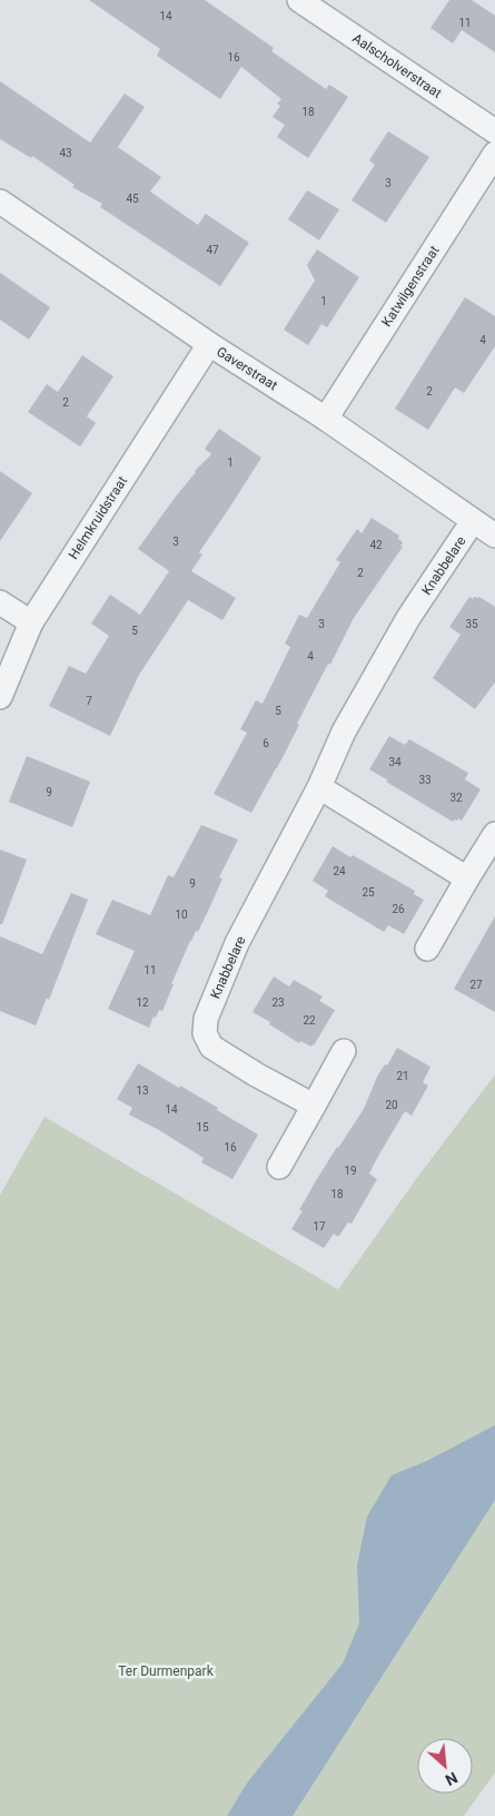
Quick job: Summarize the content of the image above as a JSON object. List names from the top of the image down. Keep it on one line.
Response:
{"streets":{"street":["Aalscholverstraat","Katwilgenstraat","Gaverstraat","Helmkruidstraat","Knabbelare"]},"crossings":[["Katwilgenstraat","Gaverstraat"],["Gaverstraat","Helmkruidstraat"],["Gaverstraat","Knabbelare"]],"parks":["Ter Durmenpark"],"house_numbers":["14","11","16","18","43","3","45","47","1","4","2","2","1","3","42","2","3","35","5","4","7","5","6","34","33","9","32","24","9","25","26","10","11","27","12","23","22","21","13","20","14","15","16","19","18","17"],"north":"bottom right"}
